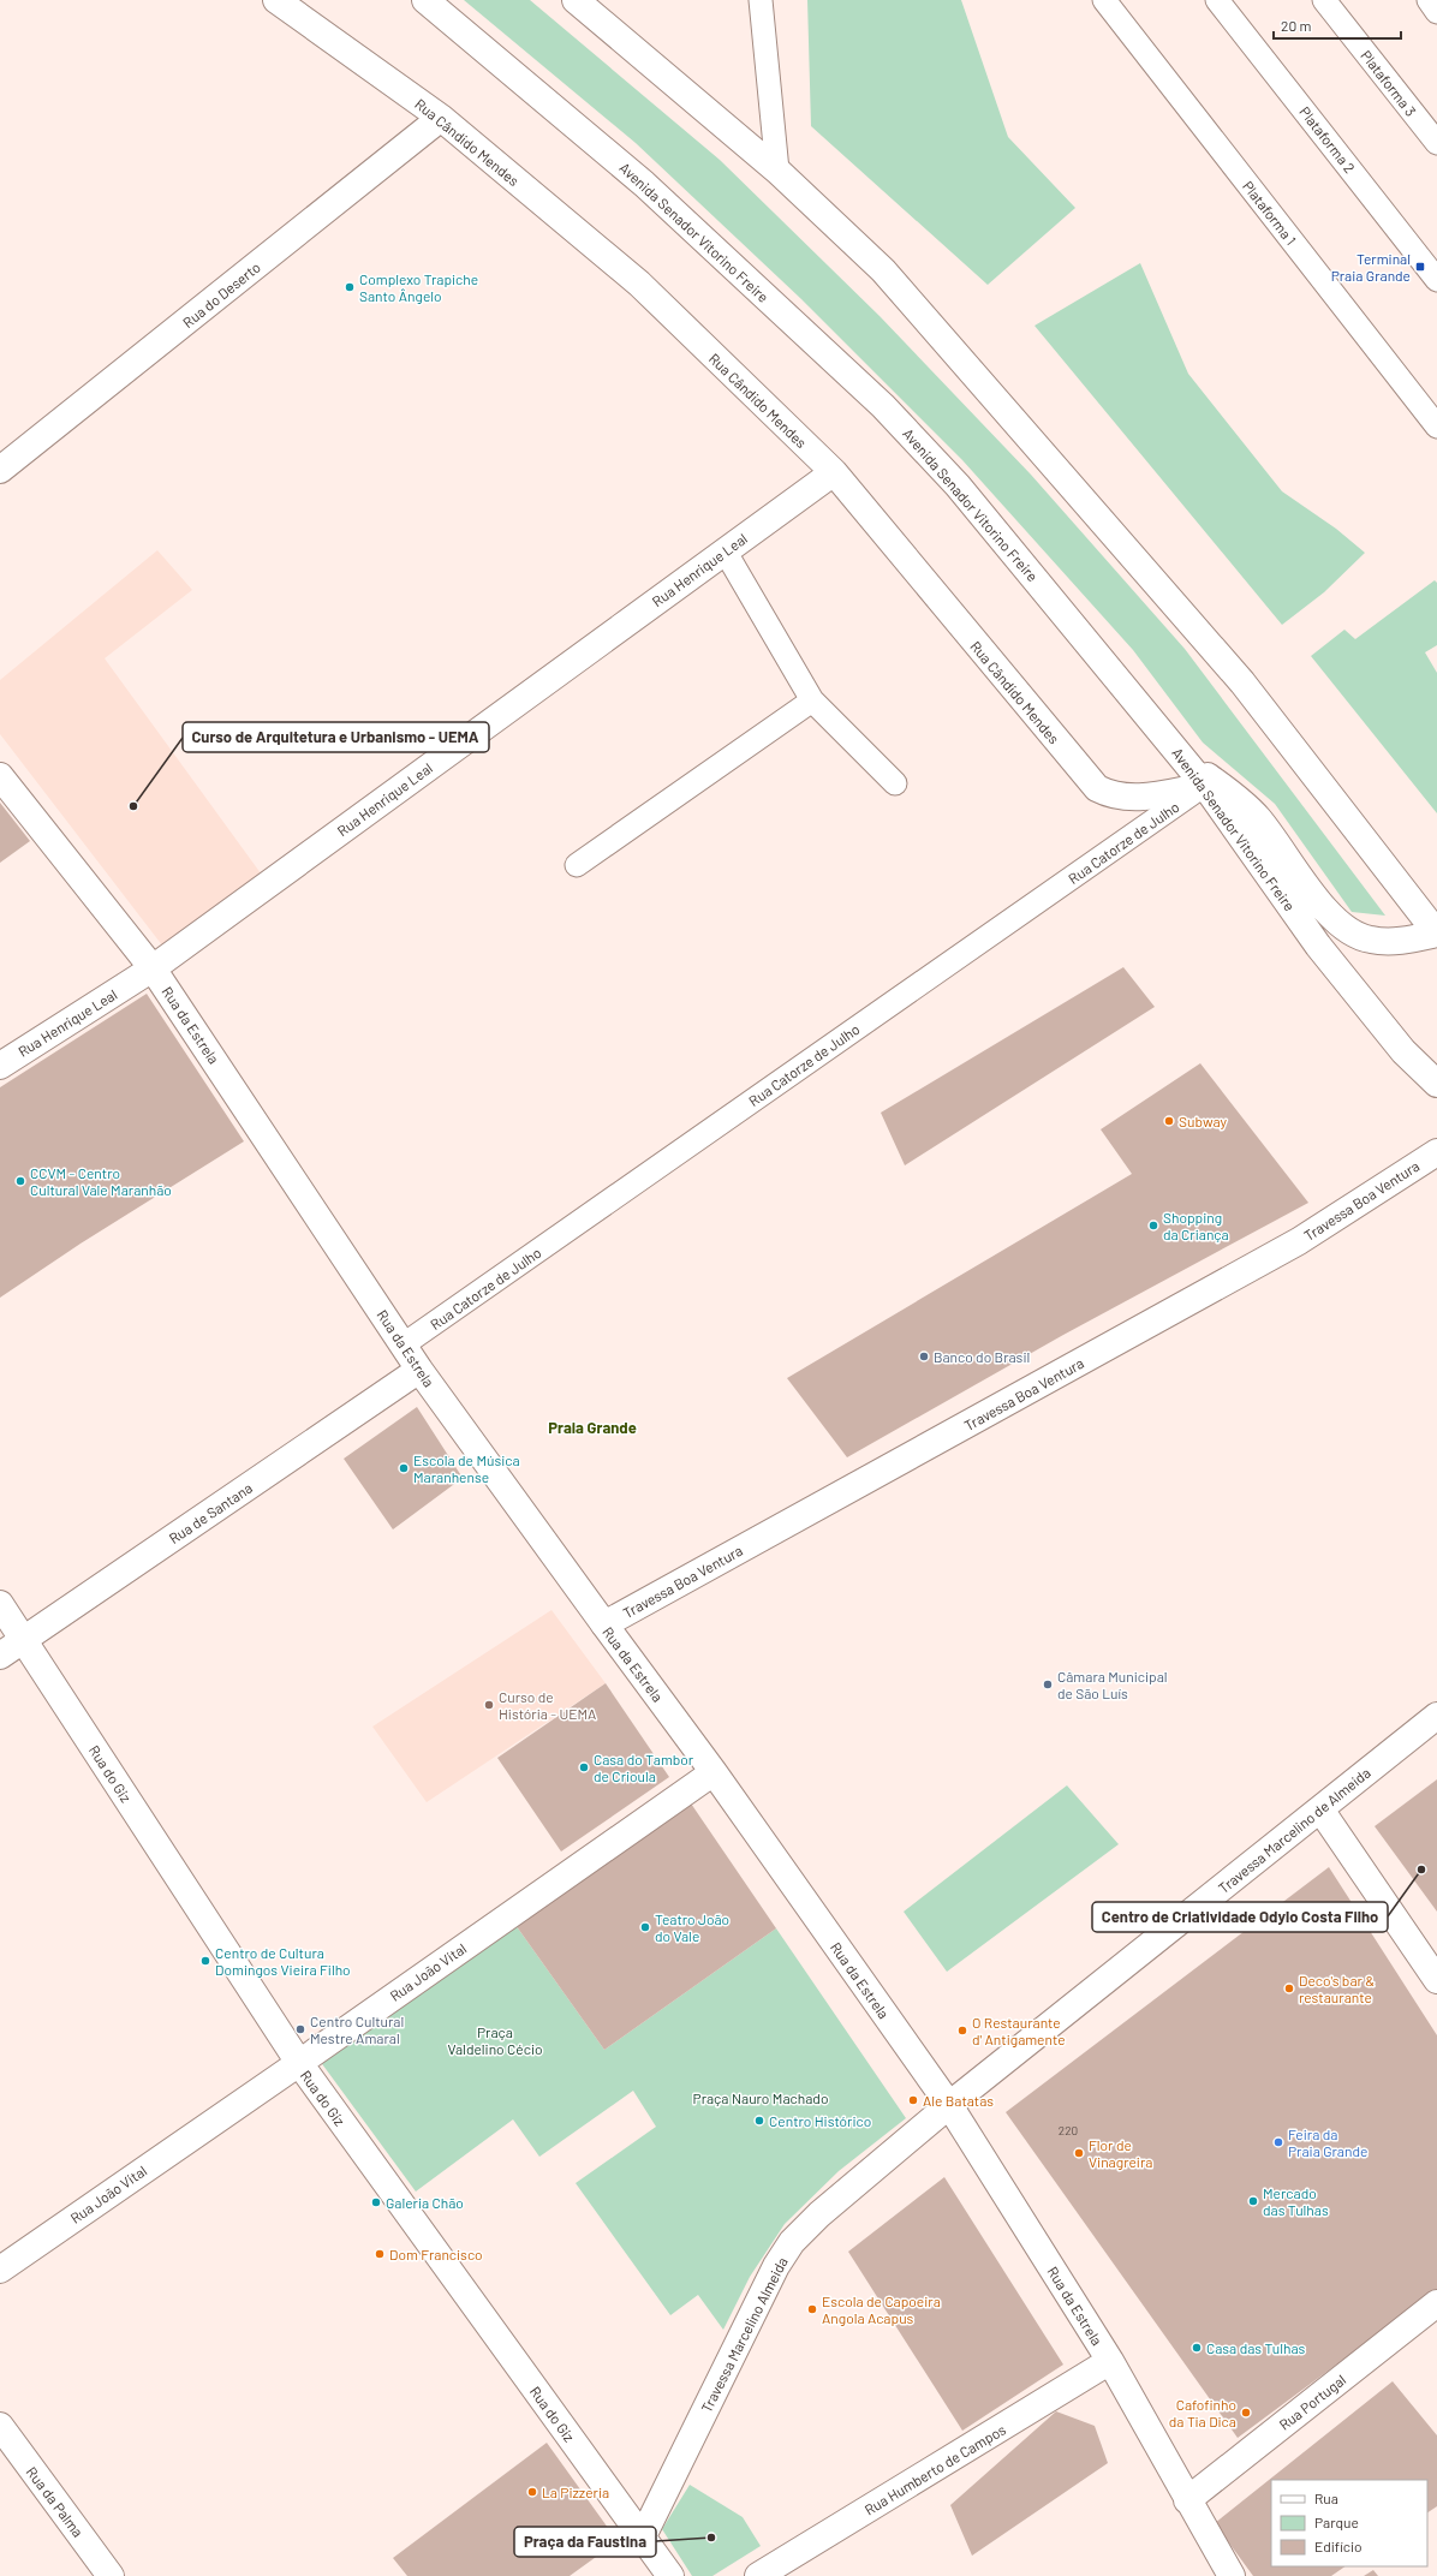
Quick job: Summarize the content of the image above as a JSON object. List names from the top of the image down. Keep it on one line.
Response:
{"streets":{"street":["Rua Cândido Mendes","Avenida Senador Vitorino Freire","Rua do Deserto","Rua Henrique Leal","Rua da Estrela","Travessa Boa Ventura","Rua de Santana","Rua do Giz","Travessa Marcelino de Almeida","Rua João Vital","Travessa Marcelino Almeida","Rua Portugal","Rua Humberto de Campos","Rua da Palma"],"lane":["Plataforma 3","Plataforma 2","Plataforma 1","Rua Catorze de Julho"]},"crossings":[["Rua Cândido Mendes","Avenida Senador Vitorino Freire"],["Rua Cândido Mendes","Rua do Deserto"],["Rua Cândido Mendes","Rua Henrique Leal"],["Rua Cândido Mendes","Rua Catorze de Julho"],["Avenida Senador Vitorino Freire","Rua Catorze de Julho"],["Rua Henrique Leal","Rua da Estrela"],["Rua Catorze de Julho","Rua da Estrela"],["Rua da Estrela","Travessa Boa Ventura"],["Rua da Estrela","Rua de Santana"],["Rua da Estrela","Travessa Marcelino de Almeida"],["Rua da Estrela","Rua João Vital"],["Rua da Estrela","Travessa Marcelino Almeida"],["Rua da Estrela","Rua Portugal"],["Rua da Estrela","Rua Humberto de Campos"],["Rua de Santana","Rua do Giz"],["Rua do Giz","Rua João Vital"],["Rua do Giz","Travessa Marcelino Almeida"],["Travessa Marcelino de Almeida","Travessa Marcelino Almeida"]],"districts":["Praia Grande"],"parks":["Praça Valdelino Cécio","Praça Nauro Machado"],"places":{"transit":["Terminal Praia Grande"],"other":["Complexo Trapiche Santo Ângelo","Curso de Arquitetura e Urbanismo - UEMA","Subway","CCVM - Centro Cultural Vale Maranhão","Shopping da Criança","Banco do Brasil","Escola de Música Maranhense","Câmara Municipal de São Luís","Curso de História - UEMA","Casa do Tambor de Crioula","Centro de Criatividade Odylo Costa Filho","Teatro João do Vale","Centro de Cultura Domingos Vieira Filho","Deco's bar & restaurante","Centro Cultural Mestre Amaral","O Restaurante d' Antigamente","Ale Batatas","Centro Histórico","Feira da Praia Grande","Flor de Vinagreira","Mercado das Tulhas","Galeria Chão","Dom Francisco","Escola de Capoeira Angola Acapus","Casa das Tulhas","Cafofinho da Tia Dica","La Pizzeria","Praça da Faustina"]},"house_numbers":["220"],"legend":["Rua","Parque","Edifício"],"scale_bar":"20 m"}
